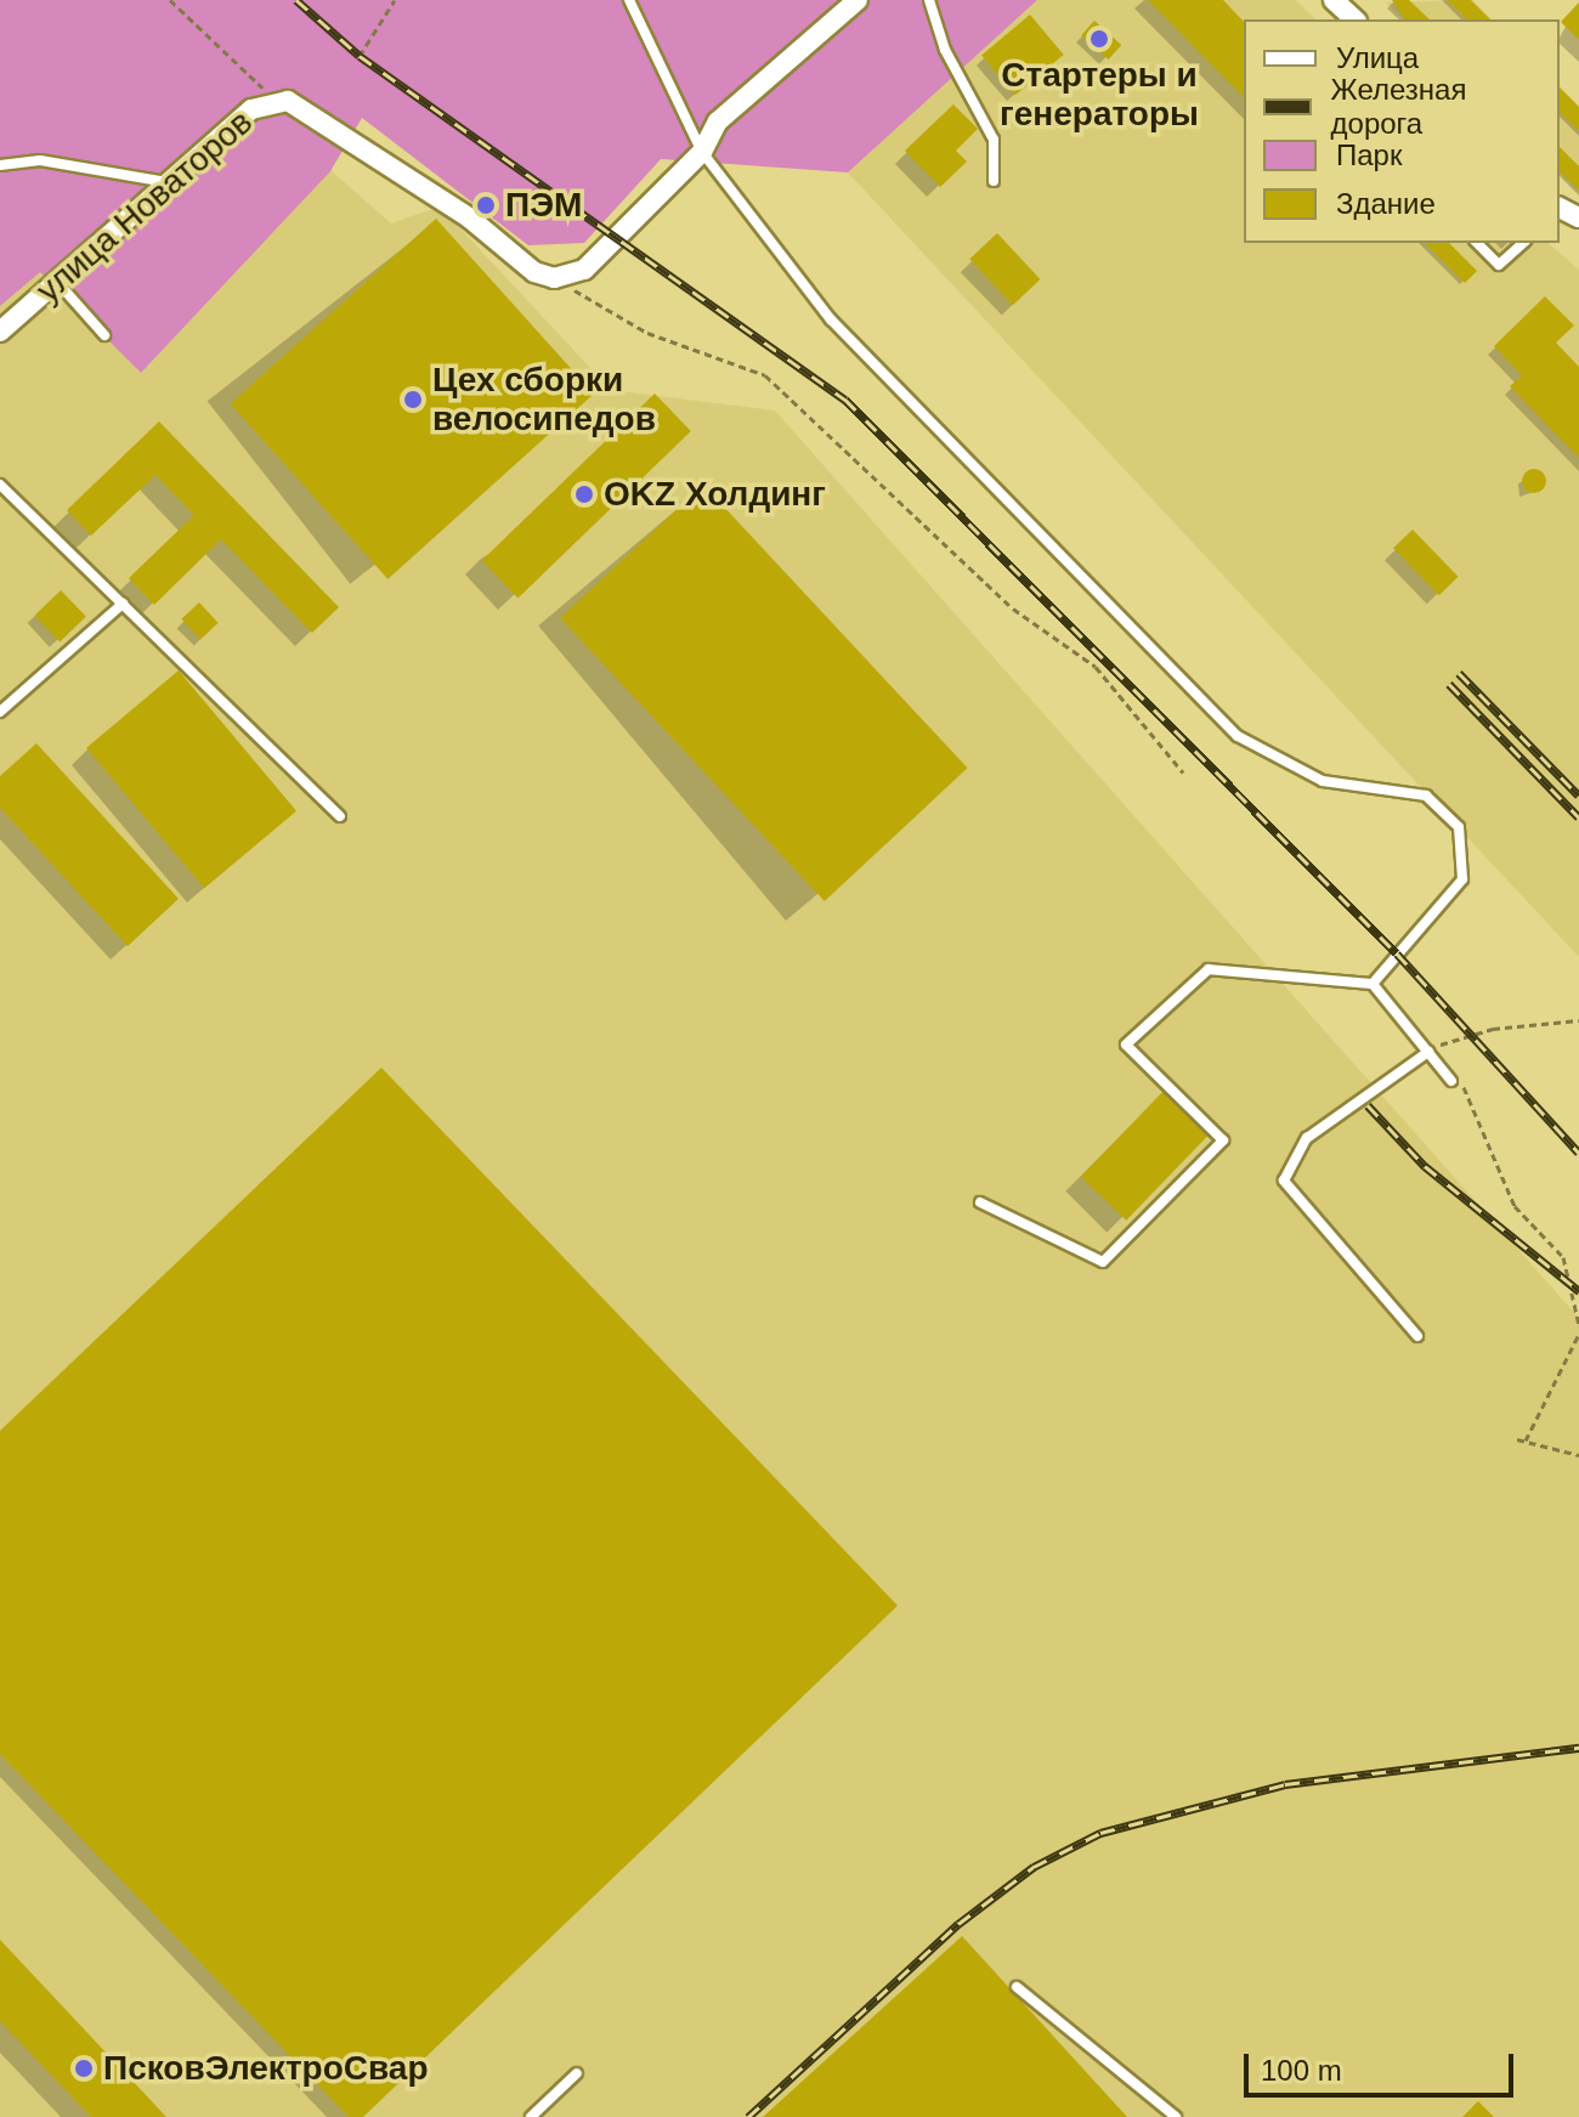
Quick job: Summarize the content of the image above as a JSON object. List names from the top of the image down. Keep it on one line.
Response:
{"streets":{"street":["улица Новаторов"]},"places":["Стартеры и генераторы","ПЭМ","Цех сборки велосипедов","OKZ Холдинг","ПсковЭлектроСвар"],"legend":["Улица","Железная дорога","Парк","Здание"],"scale_bar":"100 m"}
